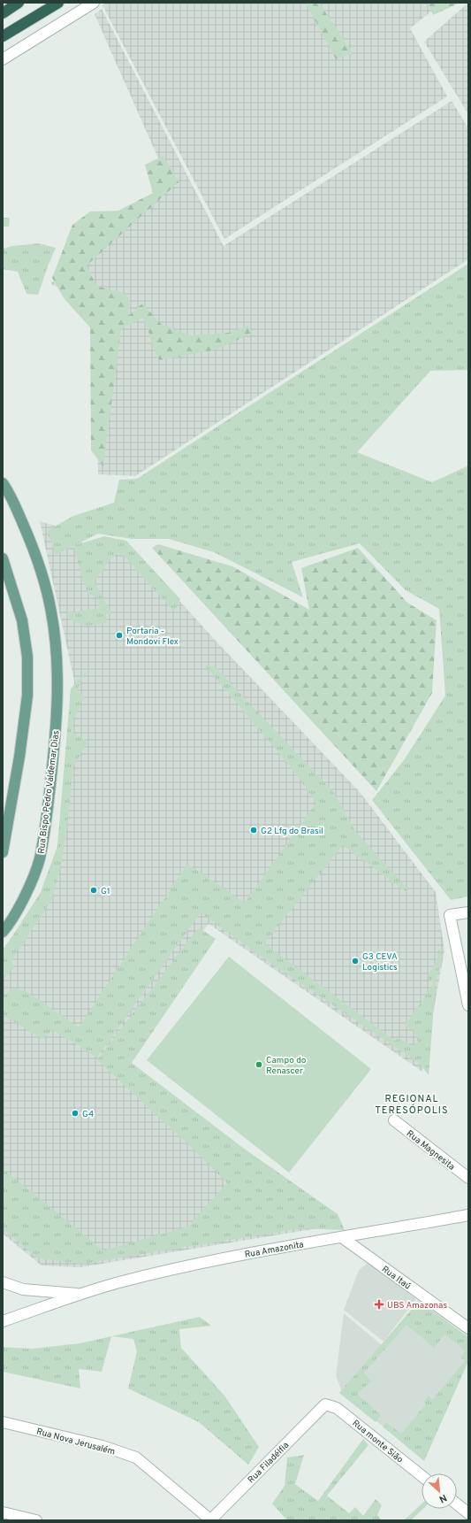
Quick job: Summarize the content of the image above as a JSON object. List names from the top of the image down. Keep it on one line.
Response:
{"streets":{"main road":["Rua Bispo Pedro Valdemar Dias"],"street":["Rua Magnesita","Rua Amazonita","Rua Itaú","Rua Nova Jerusalém","Rua monte Sião","Rua Filadélfia"]},"crossings":[["Rua Amazonita","Rua Itaú"],["Rua Nova Jerusalém","Rua Filadélfia"],["Rua monte Sião","Rua Filadélfia"]],"districts":["REGIONAL TERESÓPOLIS"],"places":{"other":["Portaria - Mondovi Flex","G2 Lfg do Brasil","G1","G3 CEVA Logistics","Campo do Renascer","G4"],"health":["UBS Amazonas"]},"north":"bottom right"}
